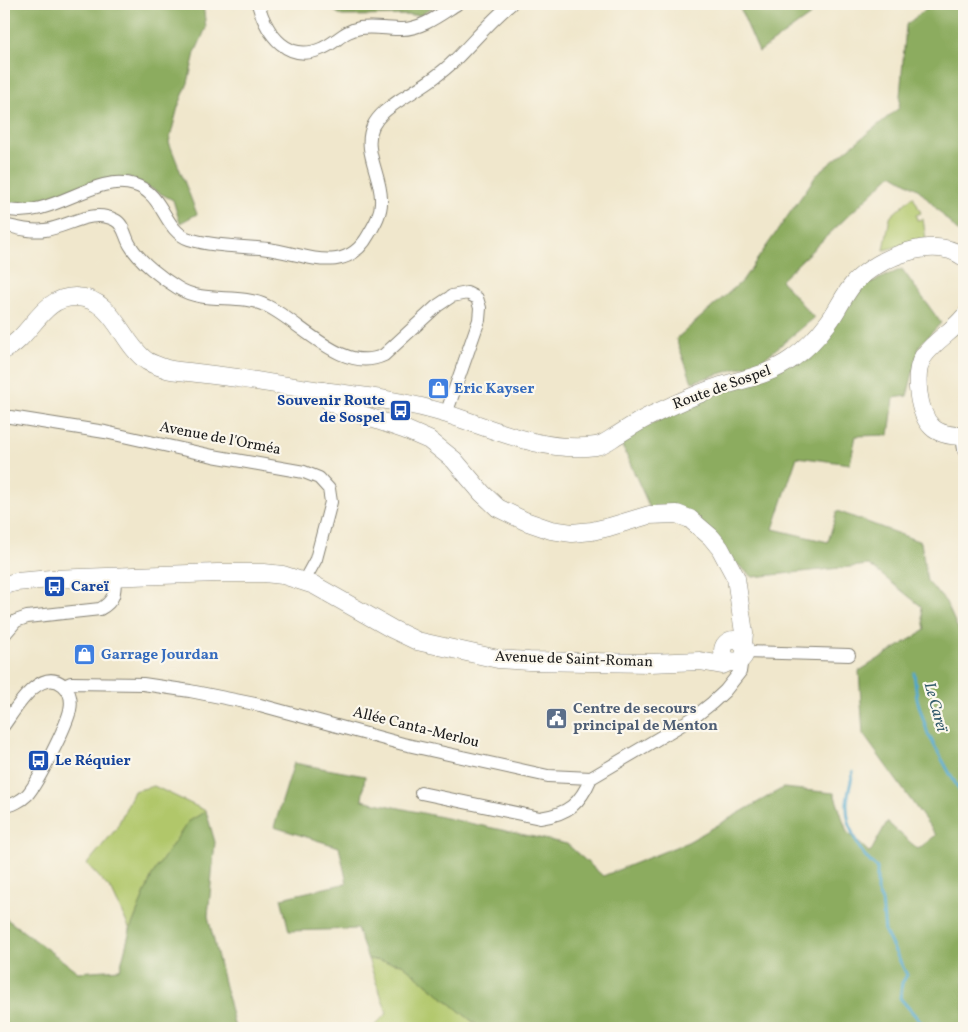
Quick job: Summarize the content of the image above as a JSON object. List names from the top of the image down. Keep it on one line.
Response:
{"streets":{"street":["Route de Sospel","Avenue de l'Orméa","Avenue de Saint-Roman","Allée Canta-Merlou"]},"crossings":[["Avenue de l'Orméa","Avenue de Saint-Roman"]],"water":["Le Careï"],"places":{"shop":["Eric Kayser","Garrage Jourdan"],"bus stop":["Souvenir Route de Sospel","Careï","Le Réquier"],"public building":["Centre de secours principal de Menton"]}}
